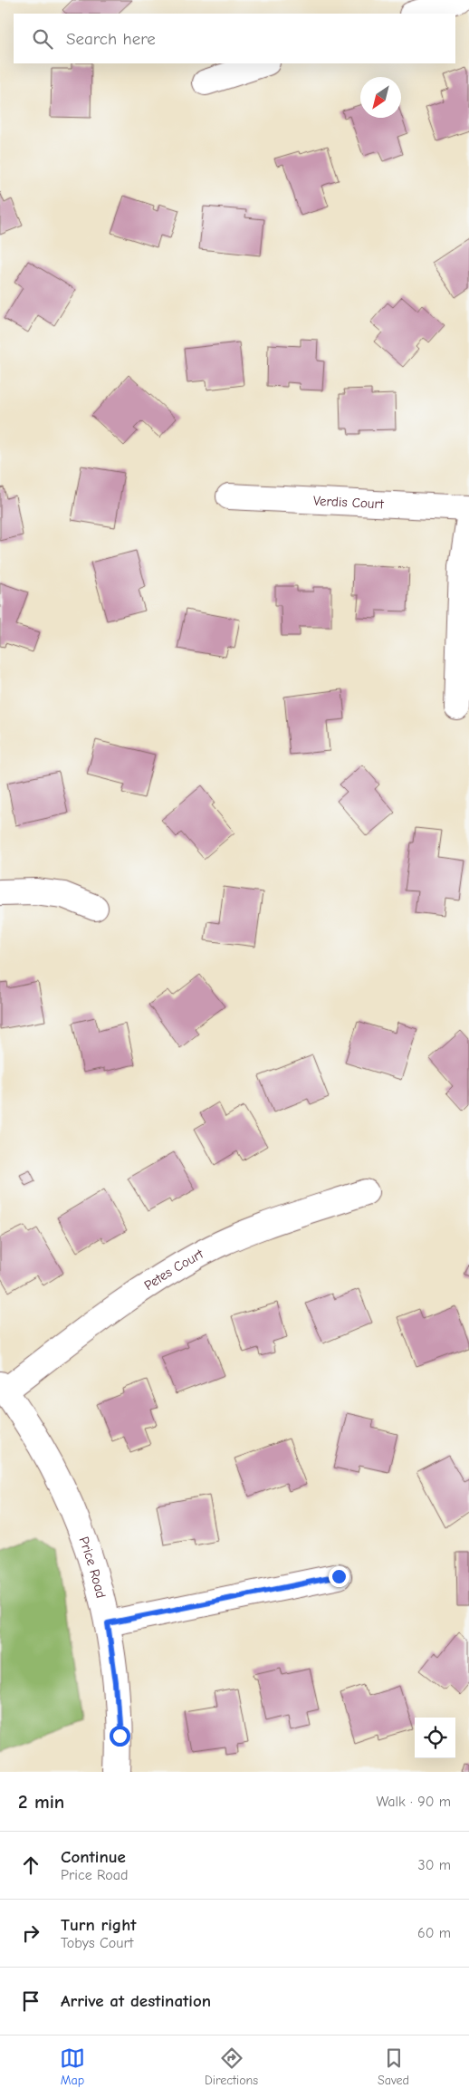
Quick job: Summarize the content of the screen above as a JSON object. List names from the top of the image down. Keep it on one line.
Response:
{"streets":{"street":["Verdis Court","Petes Court","Price Road"]},"crossings":[["Petes Court","Price Road"]],"north":"bottom left","page":{"search":"Search here","heading":["2 min","Walk · 90 m"],"list":[["Continue","Price Road","30 m"],["Turn right","Tobys Court","60 m"],"Arrive at destination"],"nav":["Map","Directions","Saved"]}}
